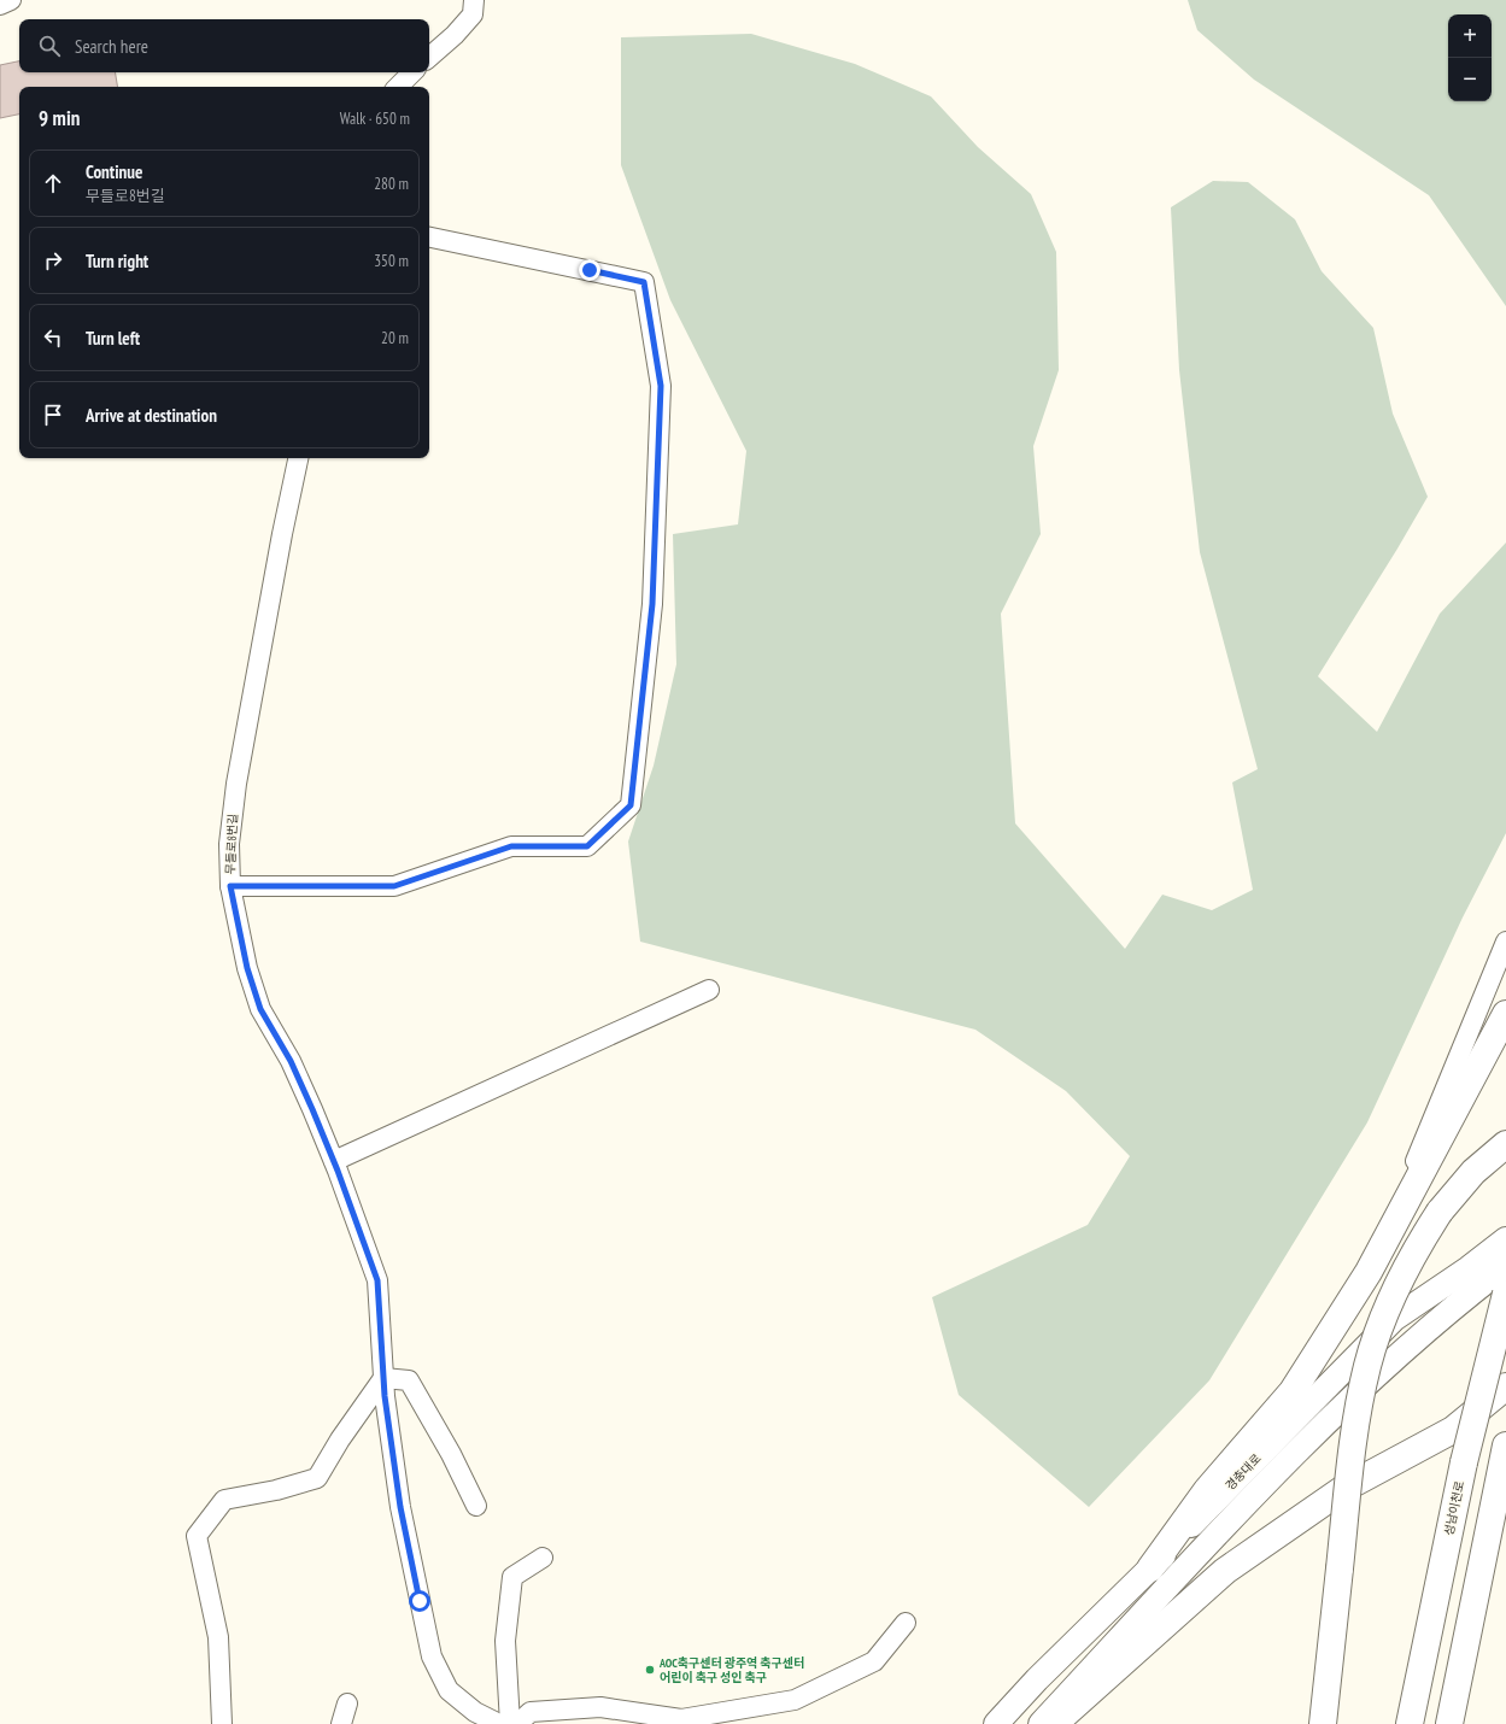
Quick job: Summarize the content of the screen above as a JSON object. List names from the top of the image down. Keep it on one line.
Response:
{"streets":{"highway":["성남이천로"],"main road":["경충대로"],"street":["무들로8번길"]},"places":["AOC축구센터 광주역 축구센터 어린이 축구 성인 축구"],"page":{"map_buttons":["+","−"],"search":"Search here","heading":["9 min","Walk · 650 m"],"list":[["Continue","무들로8번길","280 m"],["Turn right","350 m"],["Turn left","20 m"],"Arrive at destination"]}}
